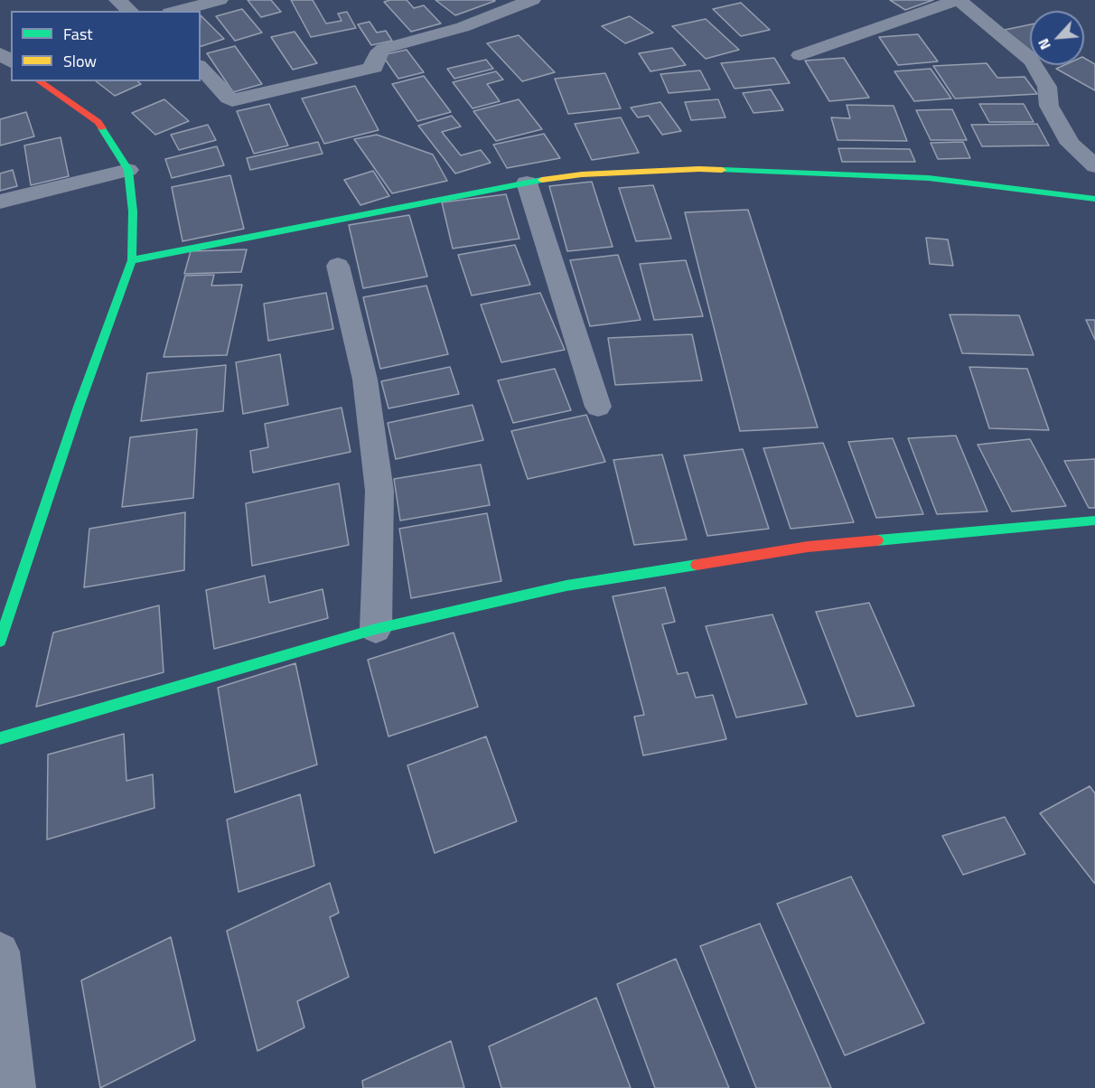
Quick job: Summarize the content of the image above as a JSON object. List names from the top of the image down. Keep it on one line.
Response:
{"legend":["Fast","Slow"],"north":"bottom left"}
